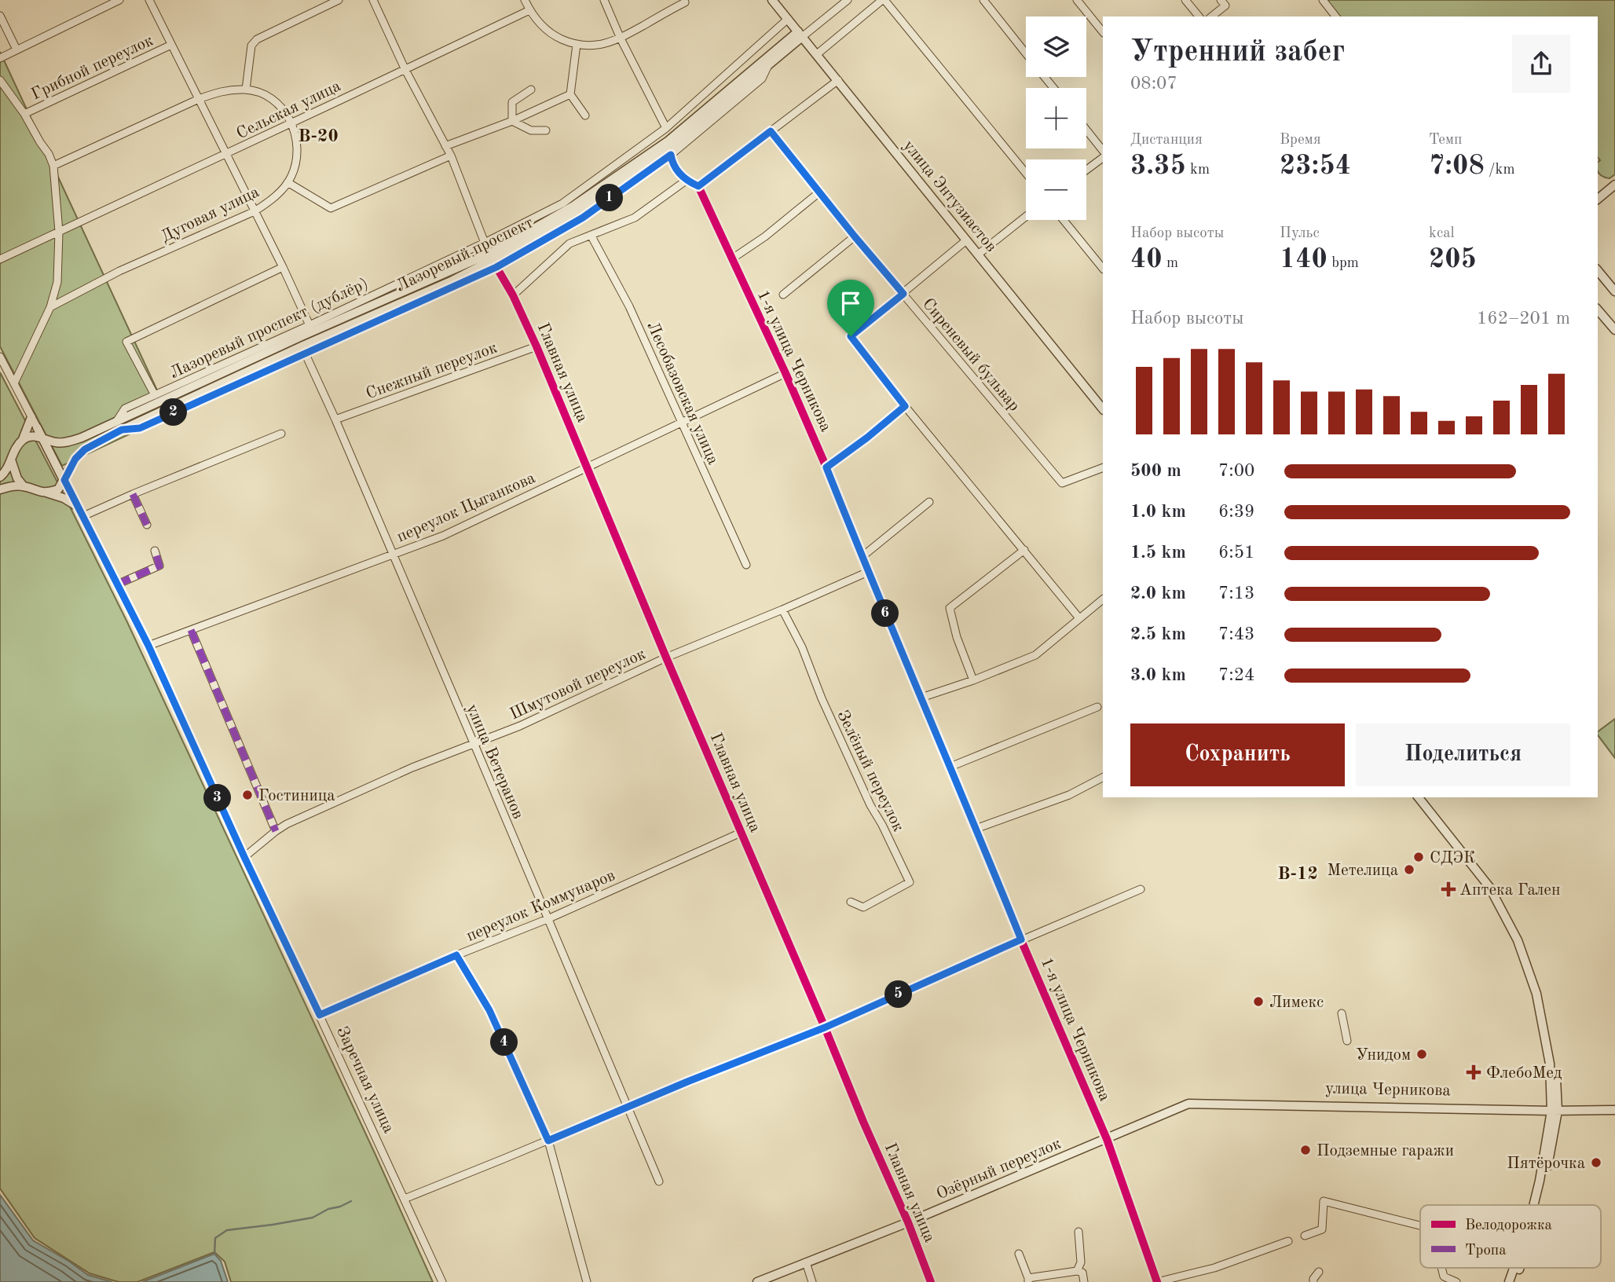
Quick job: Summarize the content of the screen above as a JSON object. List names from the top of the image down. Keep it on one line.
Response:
{"streets":{"street":["Грибной переулок","Сельская улица","улица Энтузиастов","Дуговая улица","Лазоревый проспект","Лазоревый проспект (дублёр)","Сиреневый бульвар","1-я улица Черникова","Снежный переулок","Главная улица","Лесобазовская улица","переулок Цыганкова","Шмутовой переулок","улица Ветеранов","Зелёный переулок","переулок Коммунаров","Заречная улица","улица Черникова","Озёрный переулок"]},"crossings":[["Сельская улица","Дуговая улица"],["улица Энтузиастов","Лазоревый проспект"],["улица Энтузиастов","Лазоревый проспект (дублёр)"],["Лазоревый проспект","Лазоревый проспект (дублёр)"],["Лазоревый проспект","Заречная улица"],["1-я улица Черникова","переулок Цыганкова"],["1-я улица Черникова","Шмутовой переулок"],["1-я улица Черникова","Озёрный переулок"],["Снежный переулок","Главная улица"],["Снежный переулок","улица Ветеранов"],["Главная улица","переулок Цыганкова"],["Главная улица","Шмутовой переулок"],["Главная улица","переулок Коммунаров"],["Главная улица","Озёрный переулок"],["Лесобазовская улица","переулок Цыганкова"],["переулок Цыганкова","улица Ветеранов"],["переулок Цыганкова","Заречная улица"],["Шмутовой переулок","улица Ветеранов"],["Шмутовой переулок","Зелёный переулок"],["Шмутовой переулок","Заречная улица"],["улица Ветеранов","переулок Коммунаров"],["переулок Коммунаров","Заречная улица"],["улица Черникова","Озёрный переулок"]],"districts":["В-20","В-12"],"places":{"other":["Гостиница","СДЭК","Метелица","Лимекс","Унидом","Подземные гаражи","Пятёрочка"],"health":["Аптека Гален","ФлебоМед"]},"legend":["Велодорожка","Тропа"],"page":{"map_buttons":["+","−"],"heading":["Утренний забег","08:07"],"stats":[["Дистанция","3.35 km"],["Время","23:54"],["Темп","7:08 /km"],["Набор высоты","40 m"],["Пульс","140 bpm"],["kcal","205"]],"pins":["1","2","6","3","5","4"],"chart":["Набор высоты","162–201 m"],"list":[{"name":"500 m","note":"7:00"},{"name":"1.0 km","note":"6:39"},{"name":"1.5 km","note":"6:51"},{"name":"2.0 km","note":"7:13"},{"name":"2.5 km","note":"7:43"},{"name":"3.0 km","note":"7:24"}],"buttons":["Сохранить","Поделиться"]}}
